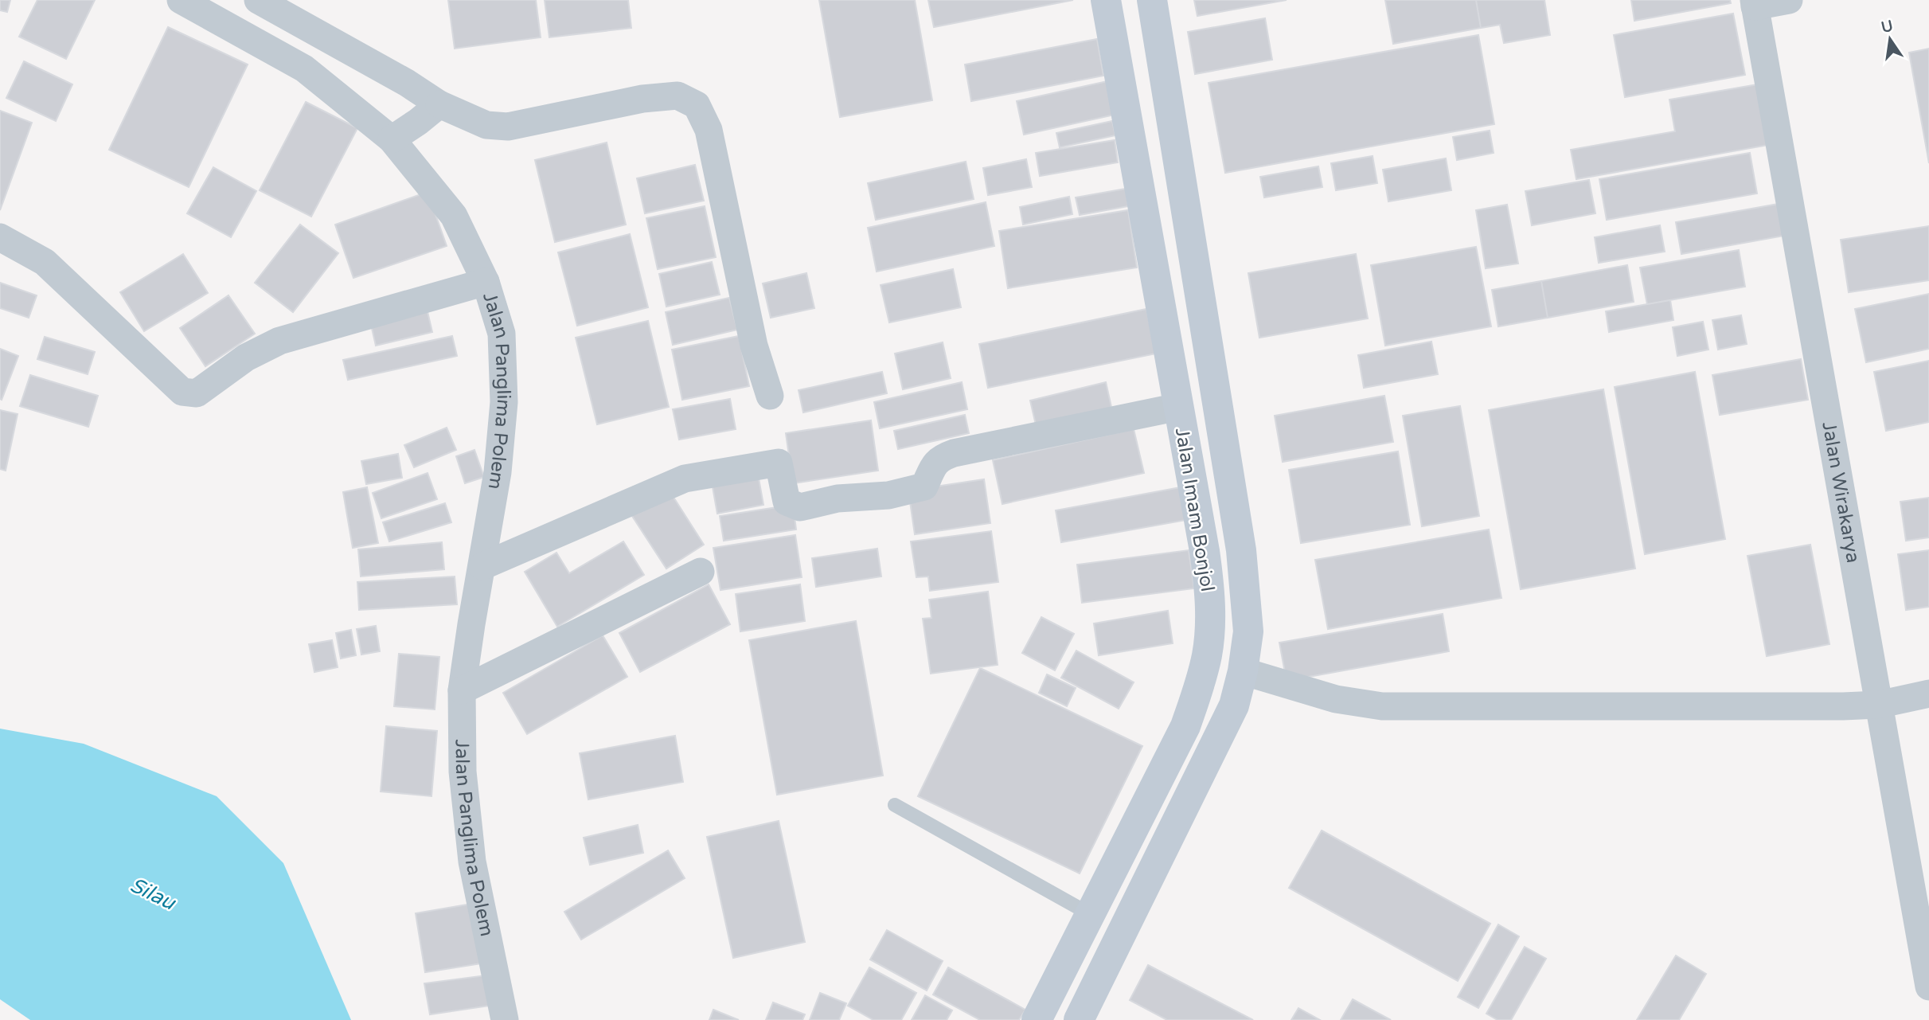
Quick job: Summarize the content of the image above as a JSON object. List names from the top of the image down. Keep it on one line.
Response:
{"streets":{"main road":["Jalan Imam Bonjol"],"street":["Jalan Panglima Polem","Jalan Wirakarya"]},"water":["Silau"],"north":"top"}
